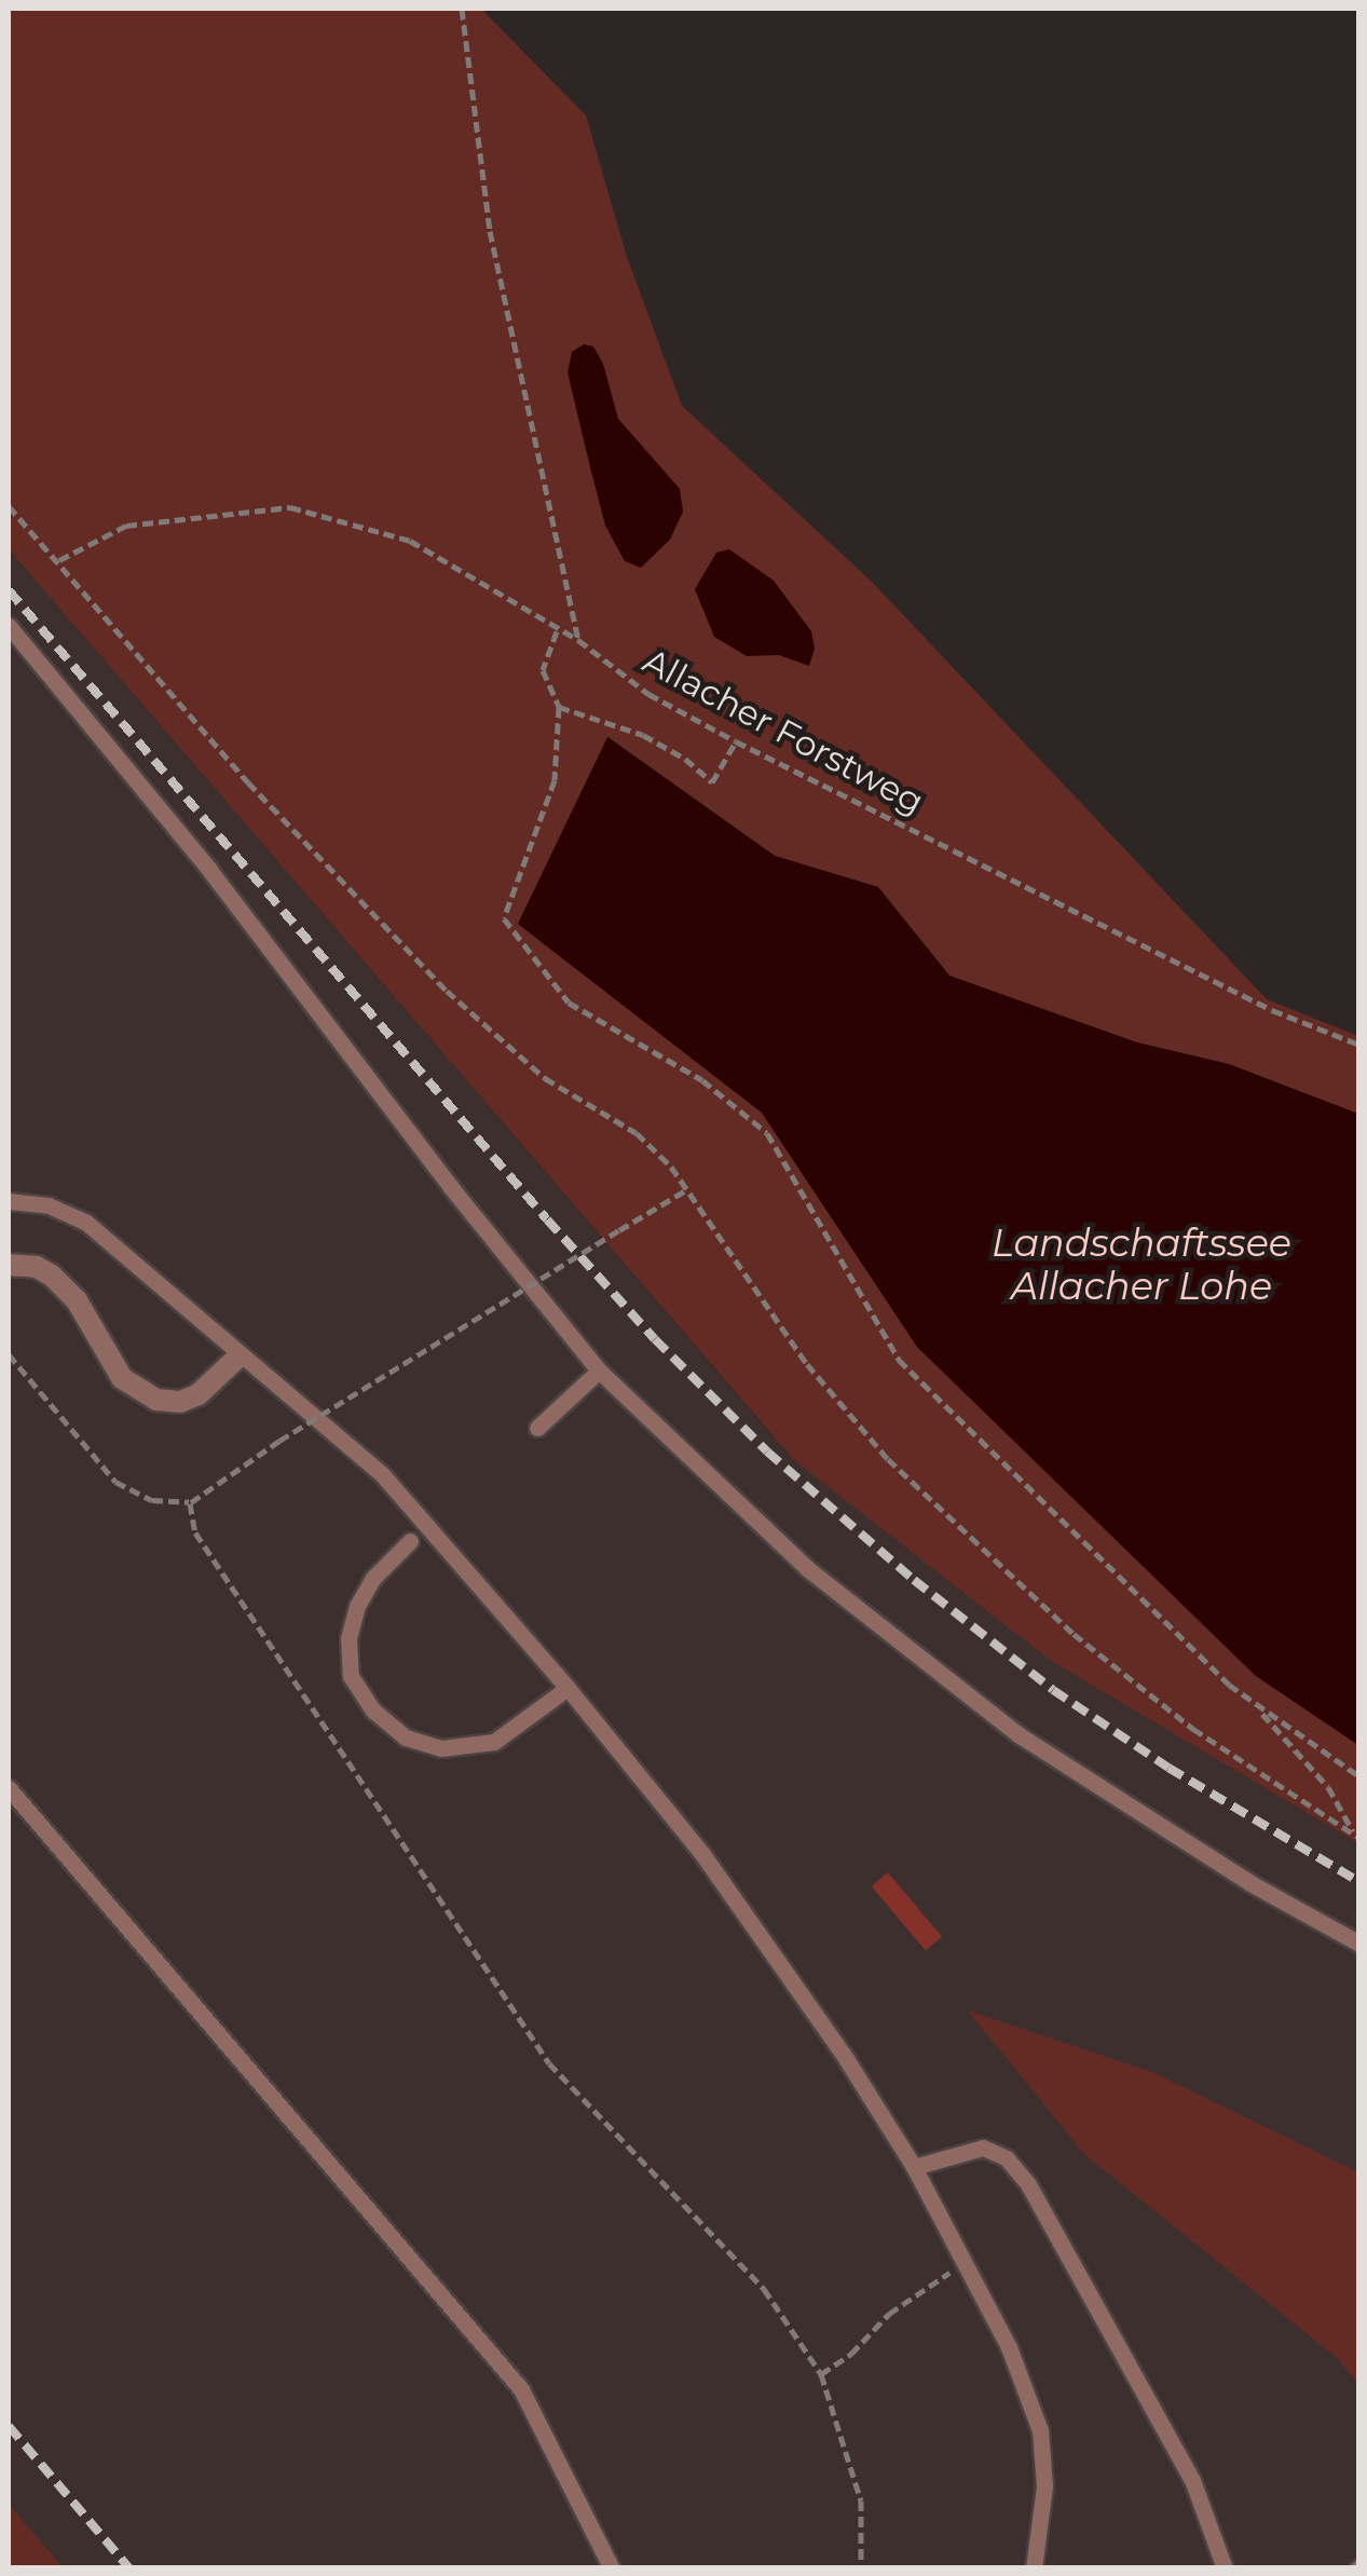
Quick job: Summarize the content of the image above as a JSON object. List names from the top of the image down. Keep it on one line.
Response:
{"streets":{"path":["Allacher Forstweg"]},"water":["Landschaftssee Allacher Lohe"]}
